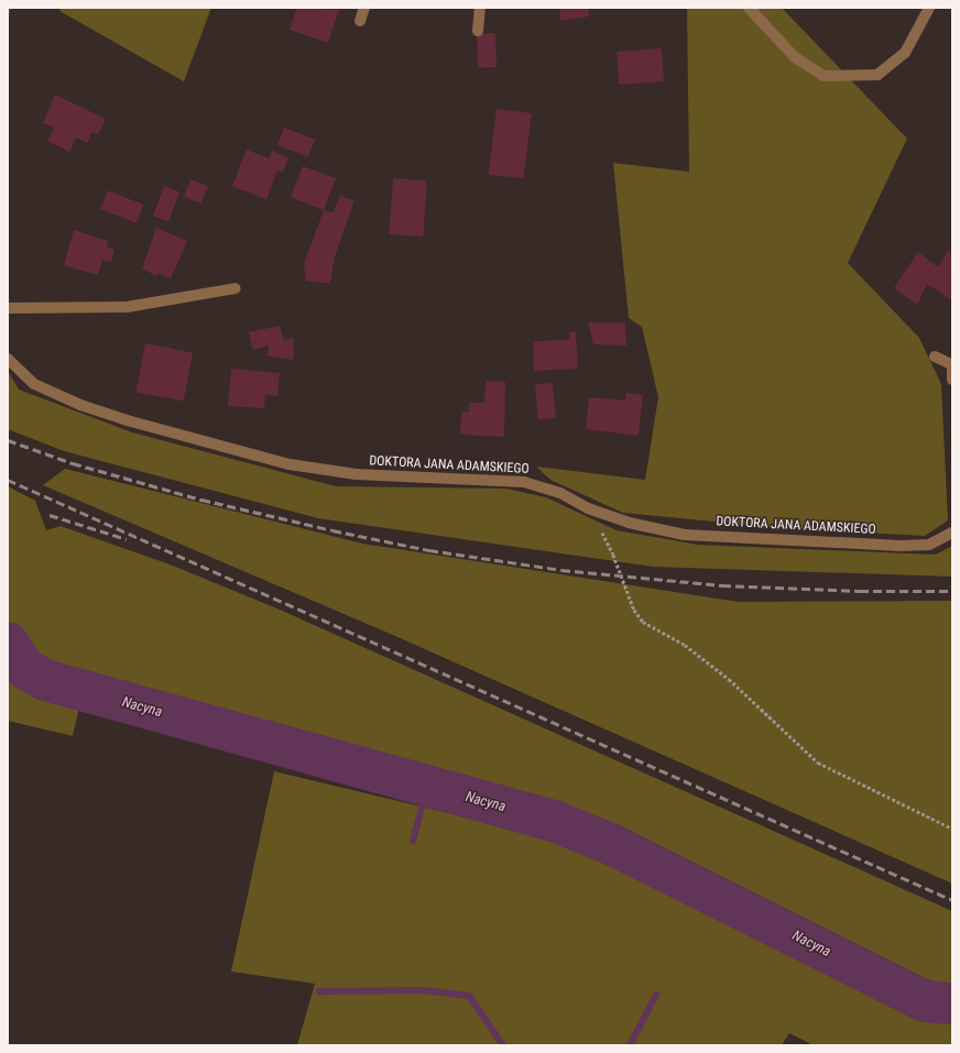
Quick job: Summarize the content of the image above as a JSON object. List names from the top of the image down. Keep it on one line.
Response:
{"streets":{"street":["DOKTORA JANA ADAMSKIEGO"]},"water":["Nacyna"]}
